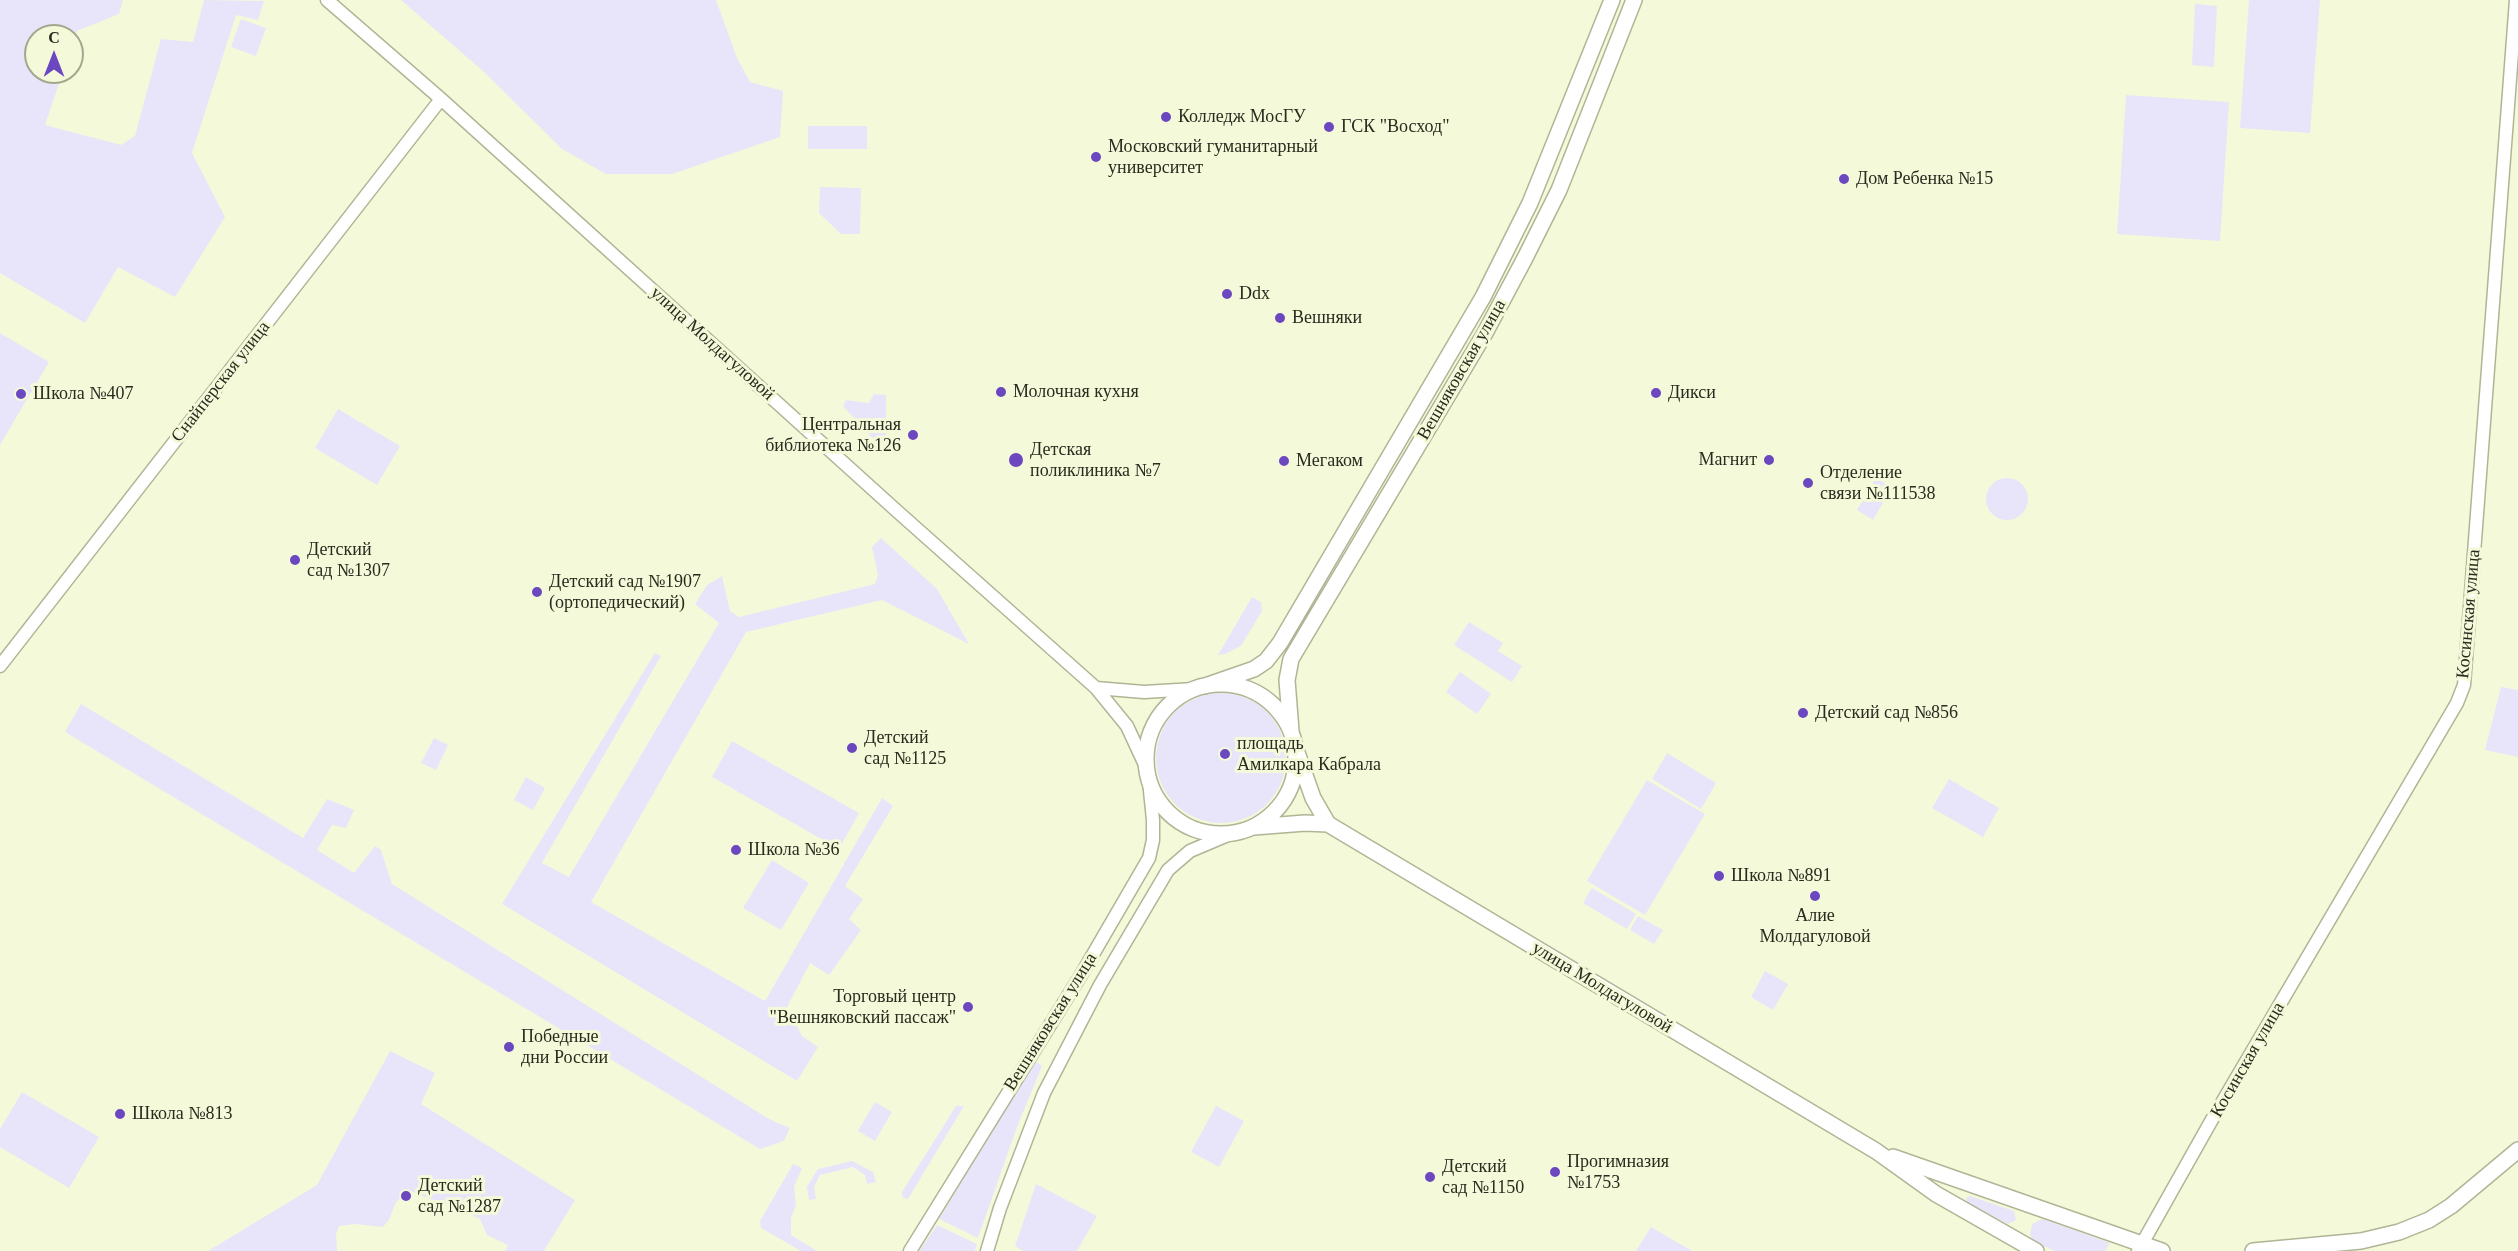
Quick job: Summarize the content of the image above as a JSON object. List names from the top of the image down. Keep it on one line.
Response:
{"streets":{"main road":["улица Молдагуловой","Вешняковская улица"],"street":["Снайперская улица","Косинская улица"]},"crossings":[["улица Молдагуловой","Вешняковская улица"],["улица Молдагуловой","Снайперская улица"],["улица Молдагуловой","Косинская улица"]],"places":["Колледж МосГУ","ГСК \"Восход\"","Московский гуманитарный университет","Дом Ребенка №15","Ddx","Вешняки","Молочная кухня","Дикси","Школа №407","Центральная библиотека №126","Детская поликлиника №7","Магнит","Мегаком","Отделение связи №111538","Детский сад №1307","Детский сад №1907 (ортопедический)","Детский сад №856","Детский сад №1125","площадь Амилкара Кабрала","Школа №36","Школа №891","Алие Молдагуловой","Торговый центр \"Вешняковский пассаж\"","Победные дни России","Школа №813","Прогимназия №1753","Детский сад №1150","Детский сад №1287"],"north":"top"}
